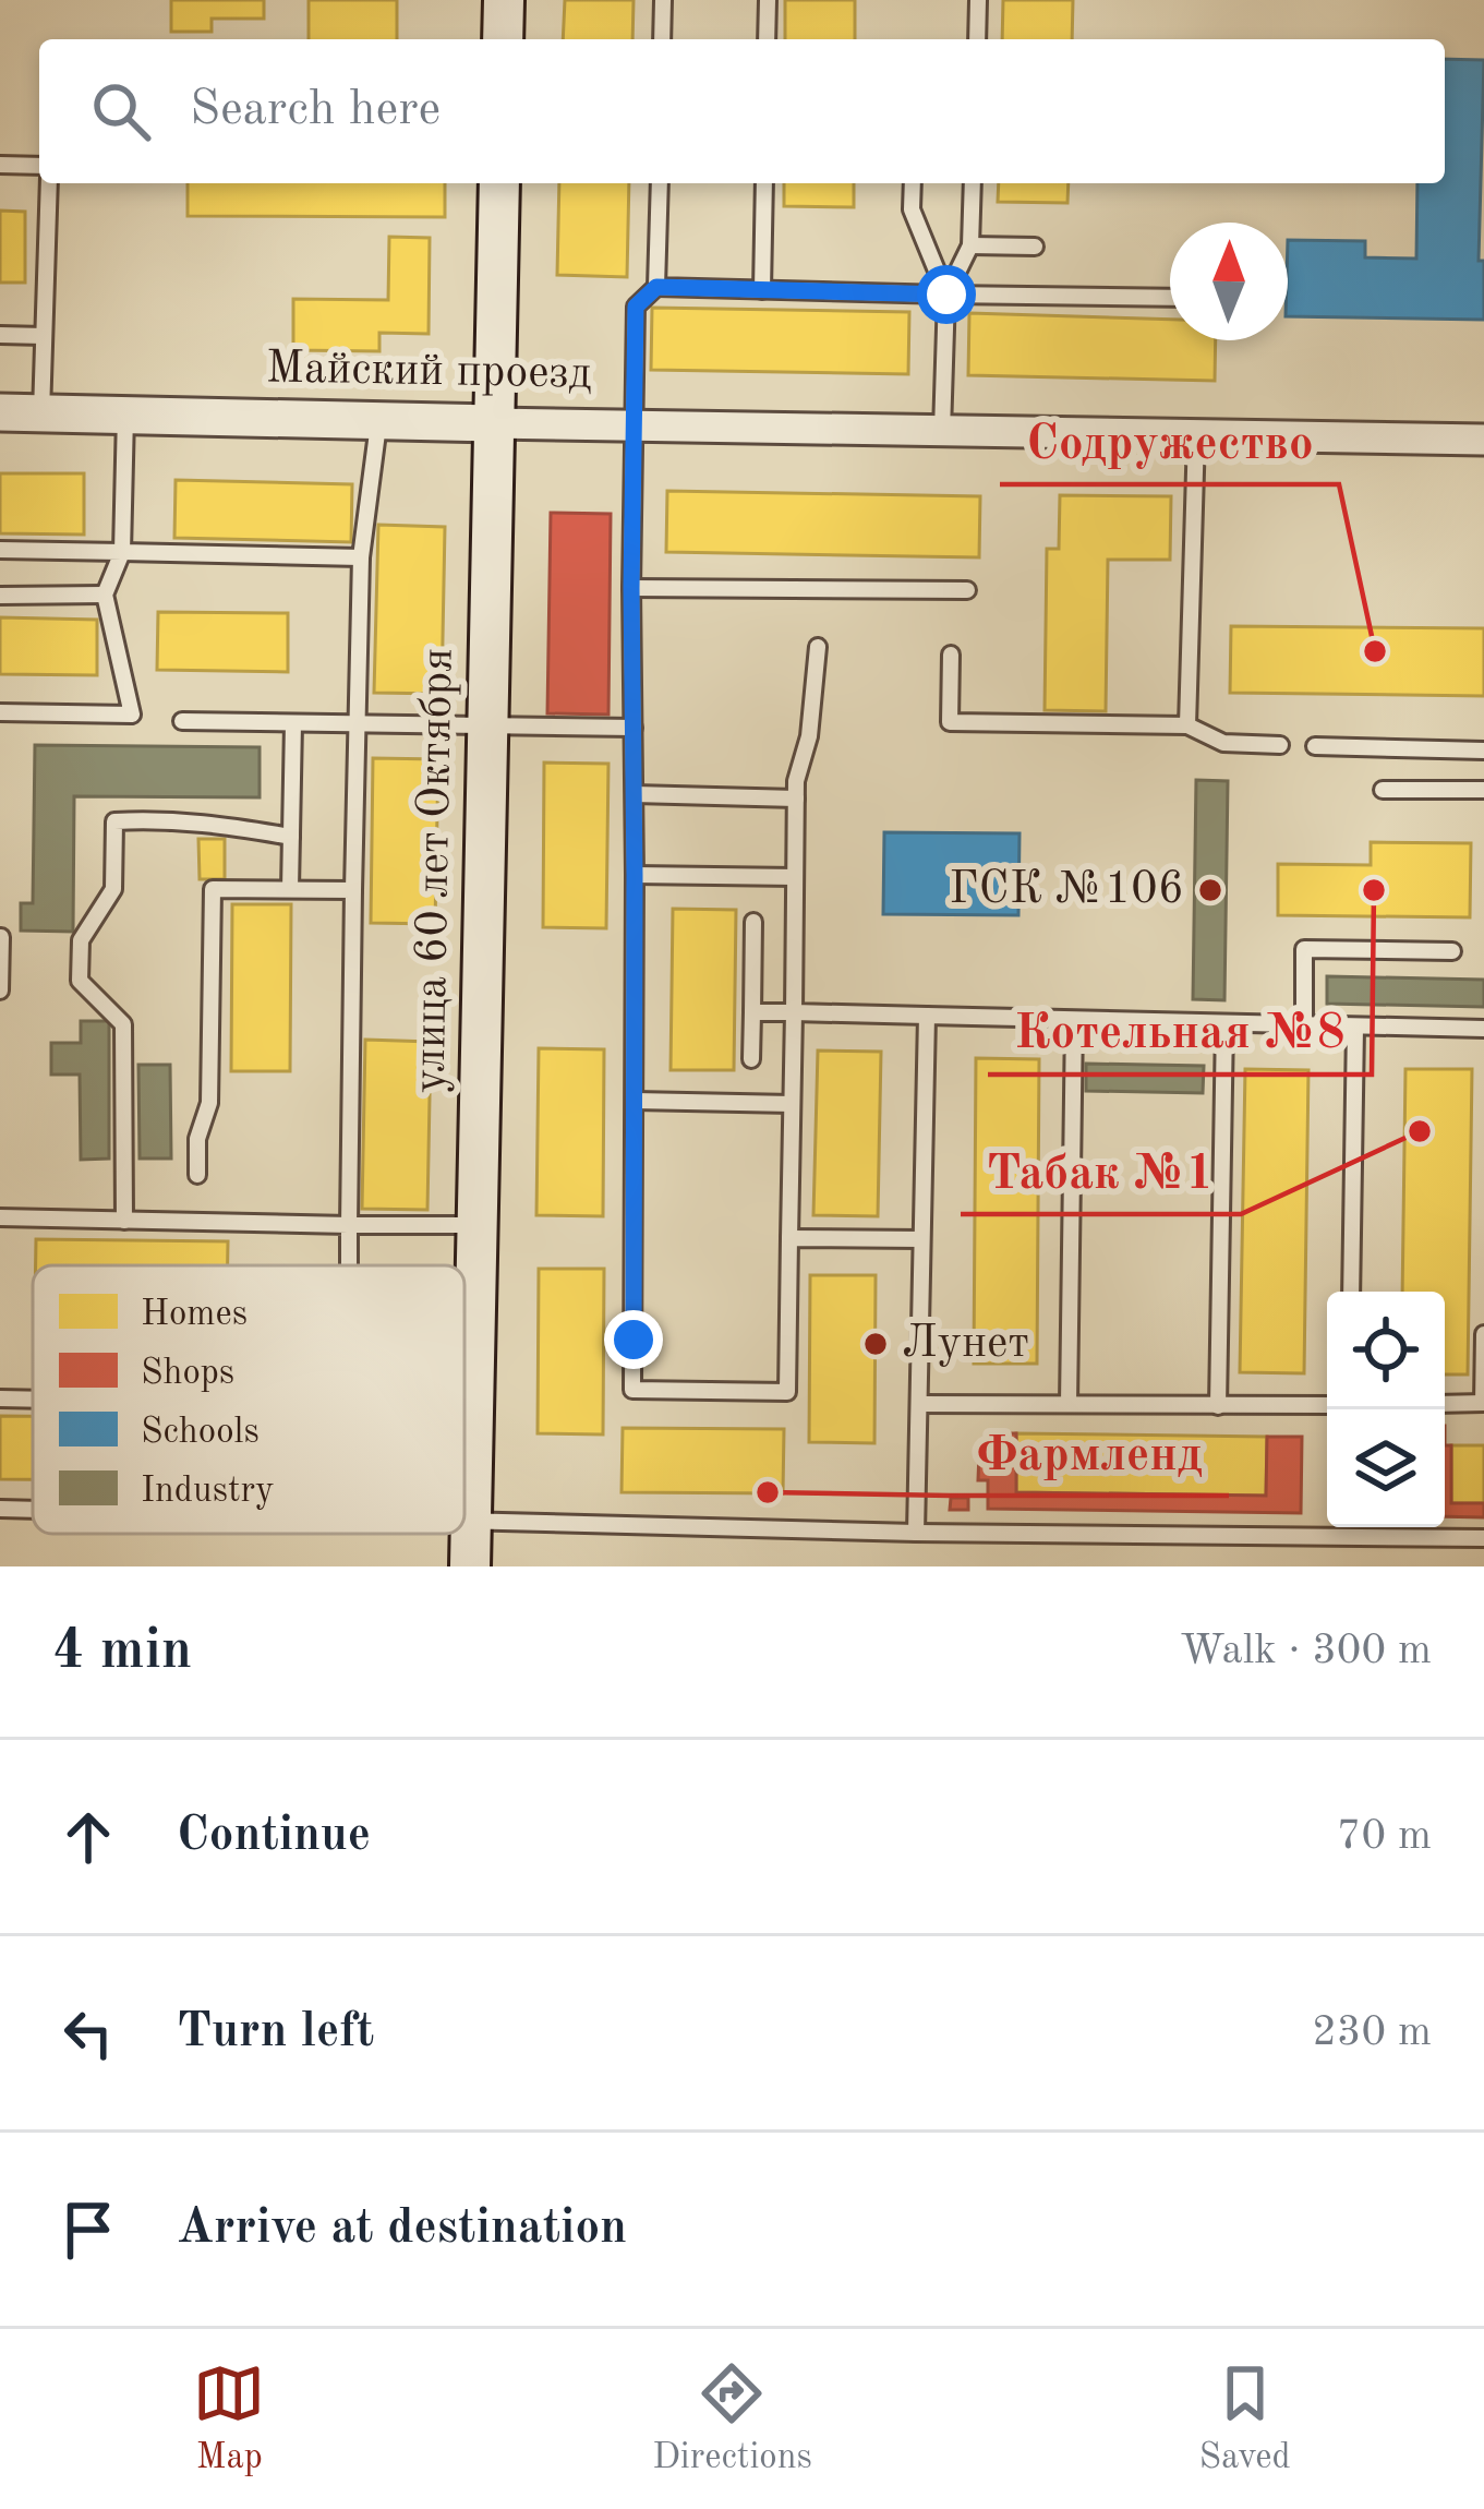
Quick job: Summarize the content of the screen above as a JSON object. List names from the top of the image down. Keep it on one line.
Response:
{"streets":{"main road":["улица 60 лет Октября"],"street":["Майский проезд"]},"crossings":[["Майский проезд","улица 60 лет Октября"]],"places":["Содружество","ГСК №106","Котельная №8","Табак №1","Лунет","Фармленд"],"legend":["Homes","Shops","Schools","Industry"],"north":"top","page":{"search":"Search here","heading":["4 min","Walk · 300 m"],"list":[["Continue","70 m"],["Turn left","230 m"],"Arrive at destination"],"nav":["Map","Directions","Saved"]}}
